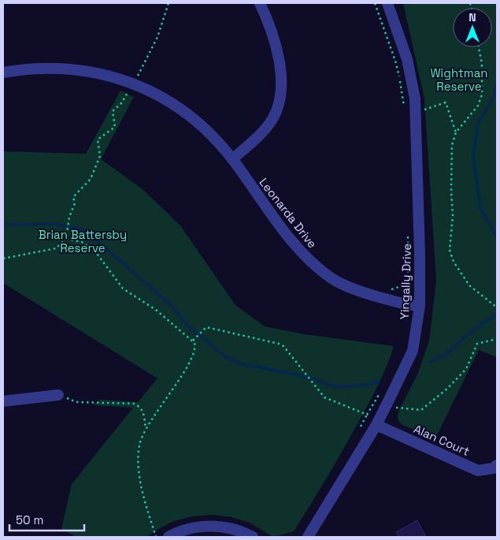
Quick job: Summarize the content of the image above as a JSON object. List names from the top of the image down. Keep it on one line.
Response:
{"streets":{"street":["Leonarda Drive","Yingally Drive","Alan Court"]},"crossings":[["Leonarda Drive","Yingally Drive"],["Yingally Drive","Alan Court"]],"parks":["Wightman Reserve","Brian Battersby Reserve"],"scale_bar":"50 m","north":"top"}
